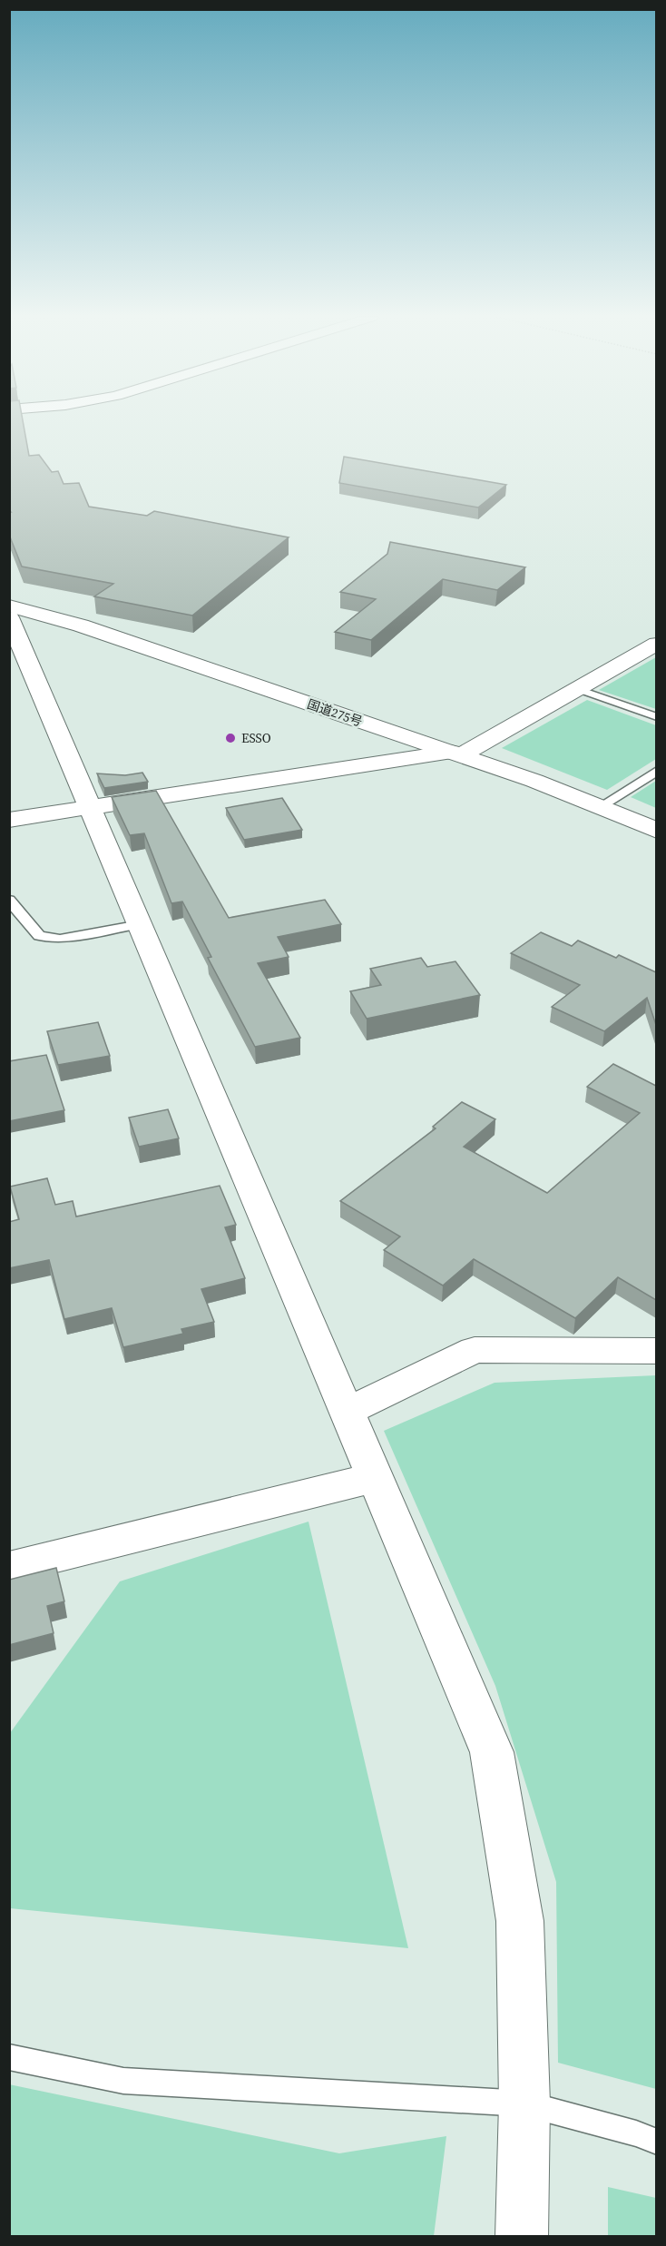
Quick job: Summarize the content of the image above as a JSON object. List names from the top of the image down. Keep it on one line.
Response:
{"streets":{"main road":["国道275号"]},"places":["ESSO"]}
